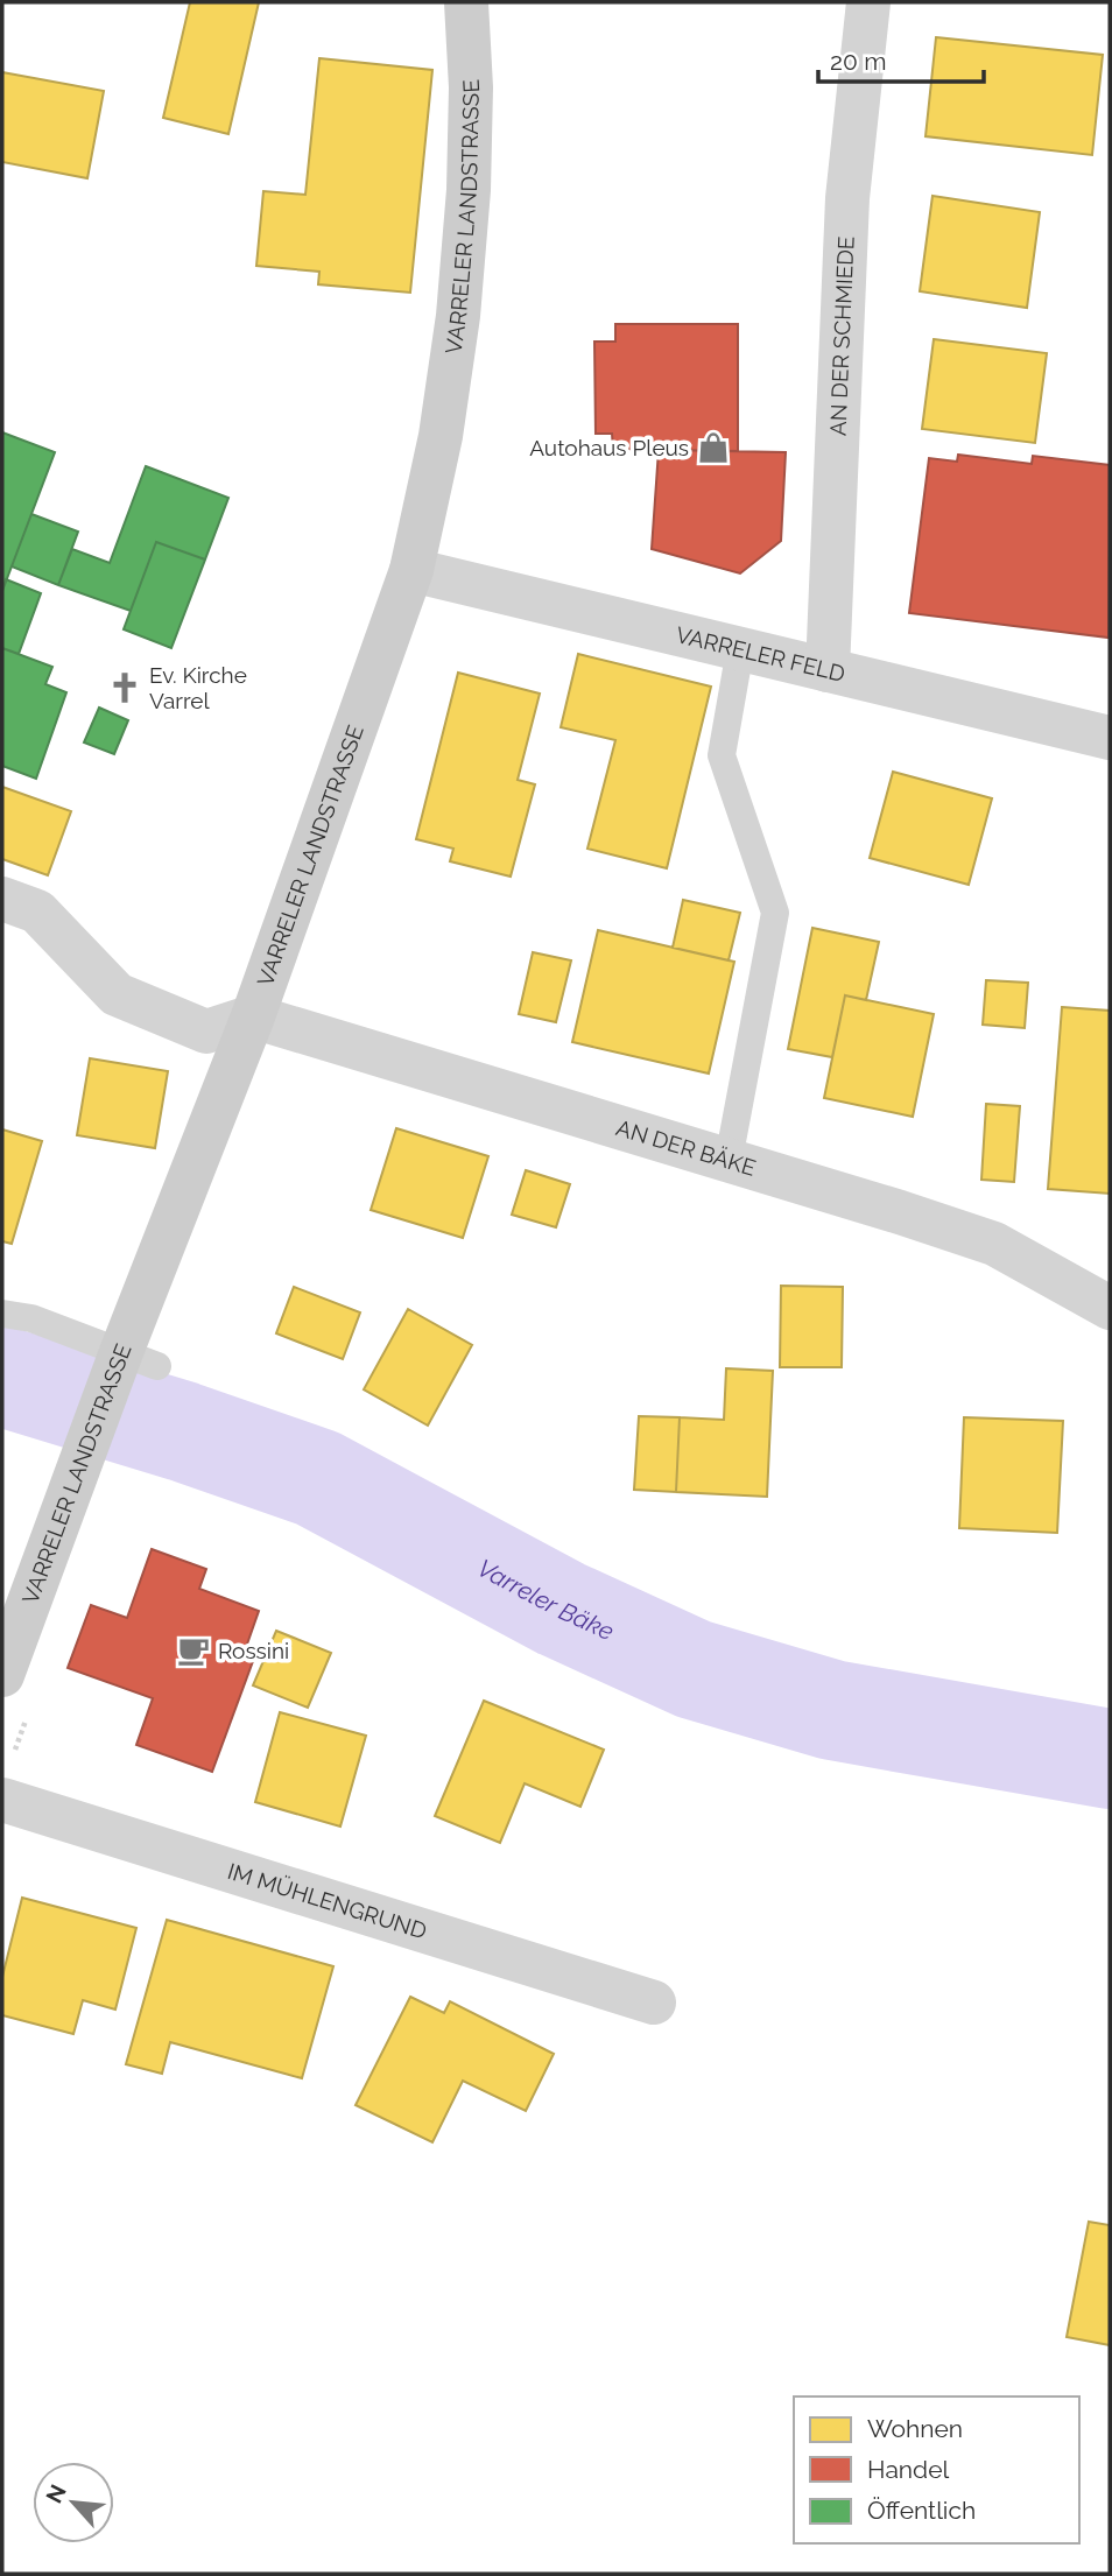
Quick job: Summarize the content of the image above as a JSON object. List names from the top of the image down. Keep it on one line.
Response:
{"streets":{"main road":["VARRELER LANDSTRASSE"],"street":["AN DER SCHMIEDE","VARRELER FELD","AN DER BÄKE","IM MÜHLENGRUND"]},"crossings":[["VARRELER LANDSTRASSE","VARRELER FELD"],["VARRELER LANDSTRASSE","AN DER BÄKE"],["AN DER SCHMIEDE","VARRELER FELD"]],"water":["Varreler Bäke"],"places":{"shop":["Autohaus Pleus"],"church":["Ev. Kirche Varrel"],"cafe":["Rossini"]},"legend":["Wohnen","Handel","Öffentlich"],"scale_bar":"20 m","north":"top left"}
